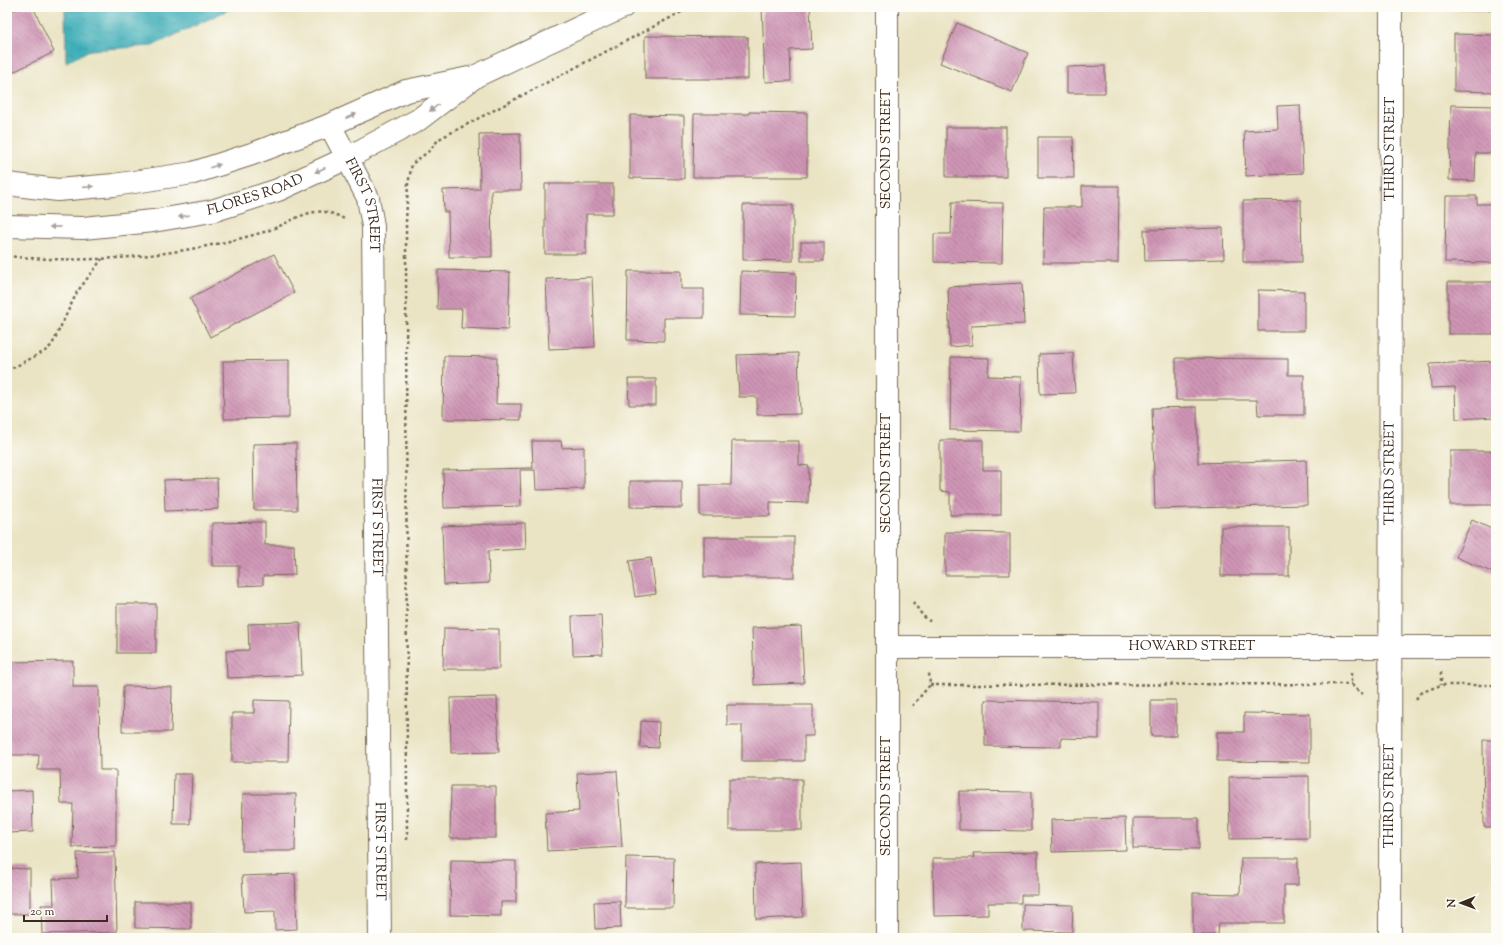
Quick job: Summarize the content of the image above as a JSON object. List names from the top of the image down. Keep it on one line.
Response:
{"streets":{"street":["SECOND STREET","THIRD STREET","FLORES ROAD","FIRST STREET","HOWARD STREET"]},"crossings":[["SECOND STREET","HOWARD STREET"],["THIRD STREET","HOWARD STREET"],["FLORES ROAD","FIRST STREET"]],"scale_bar":"20 m","north":"left"}
